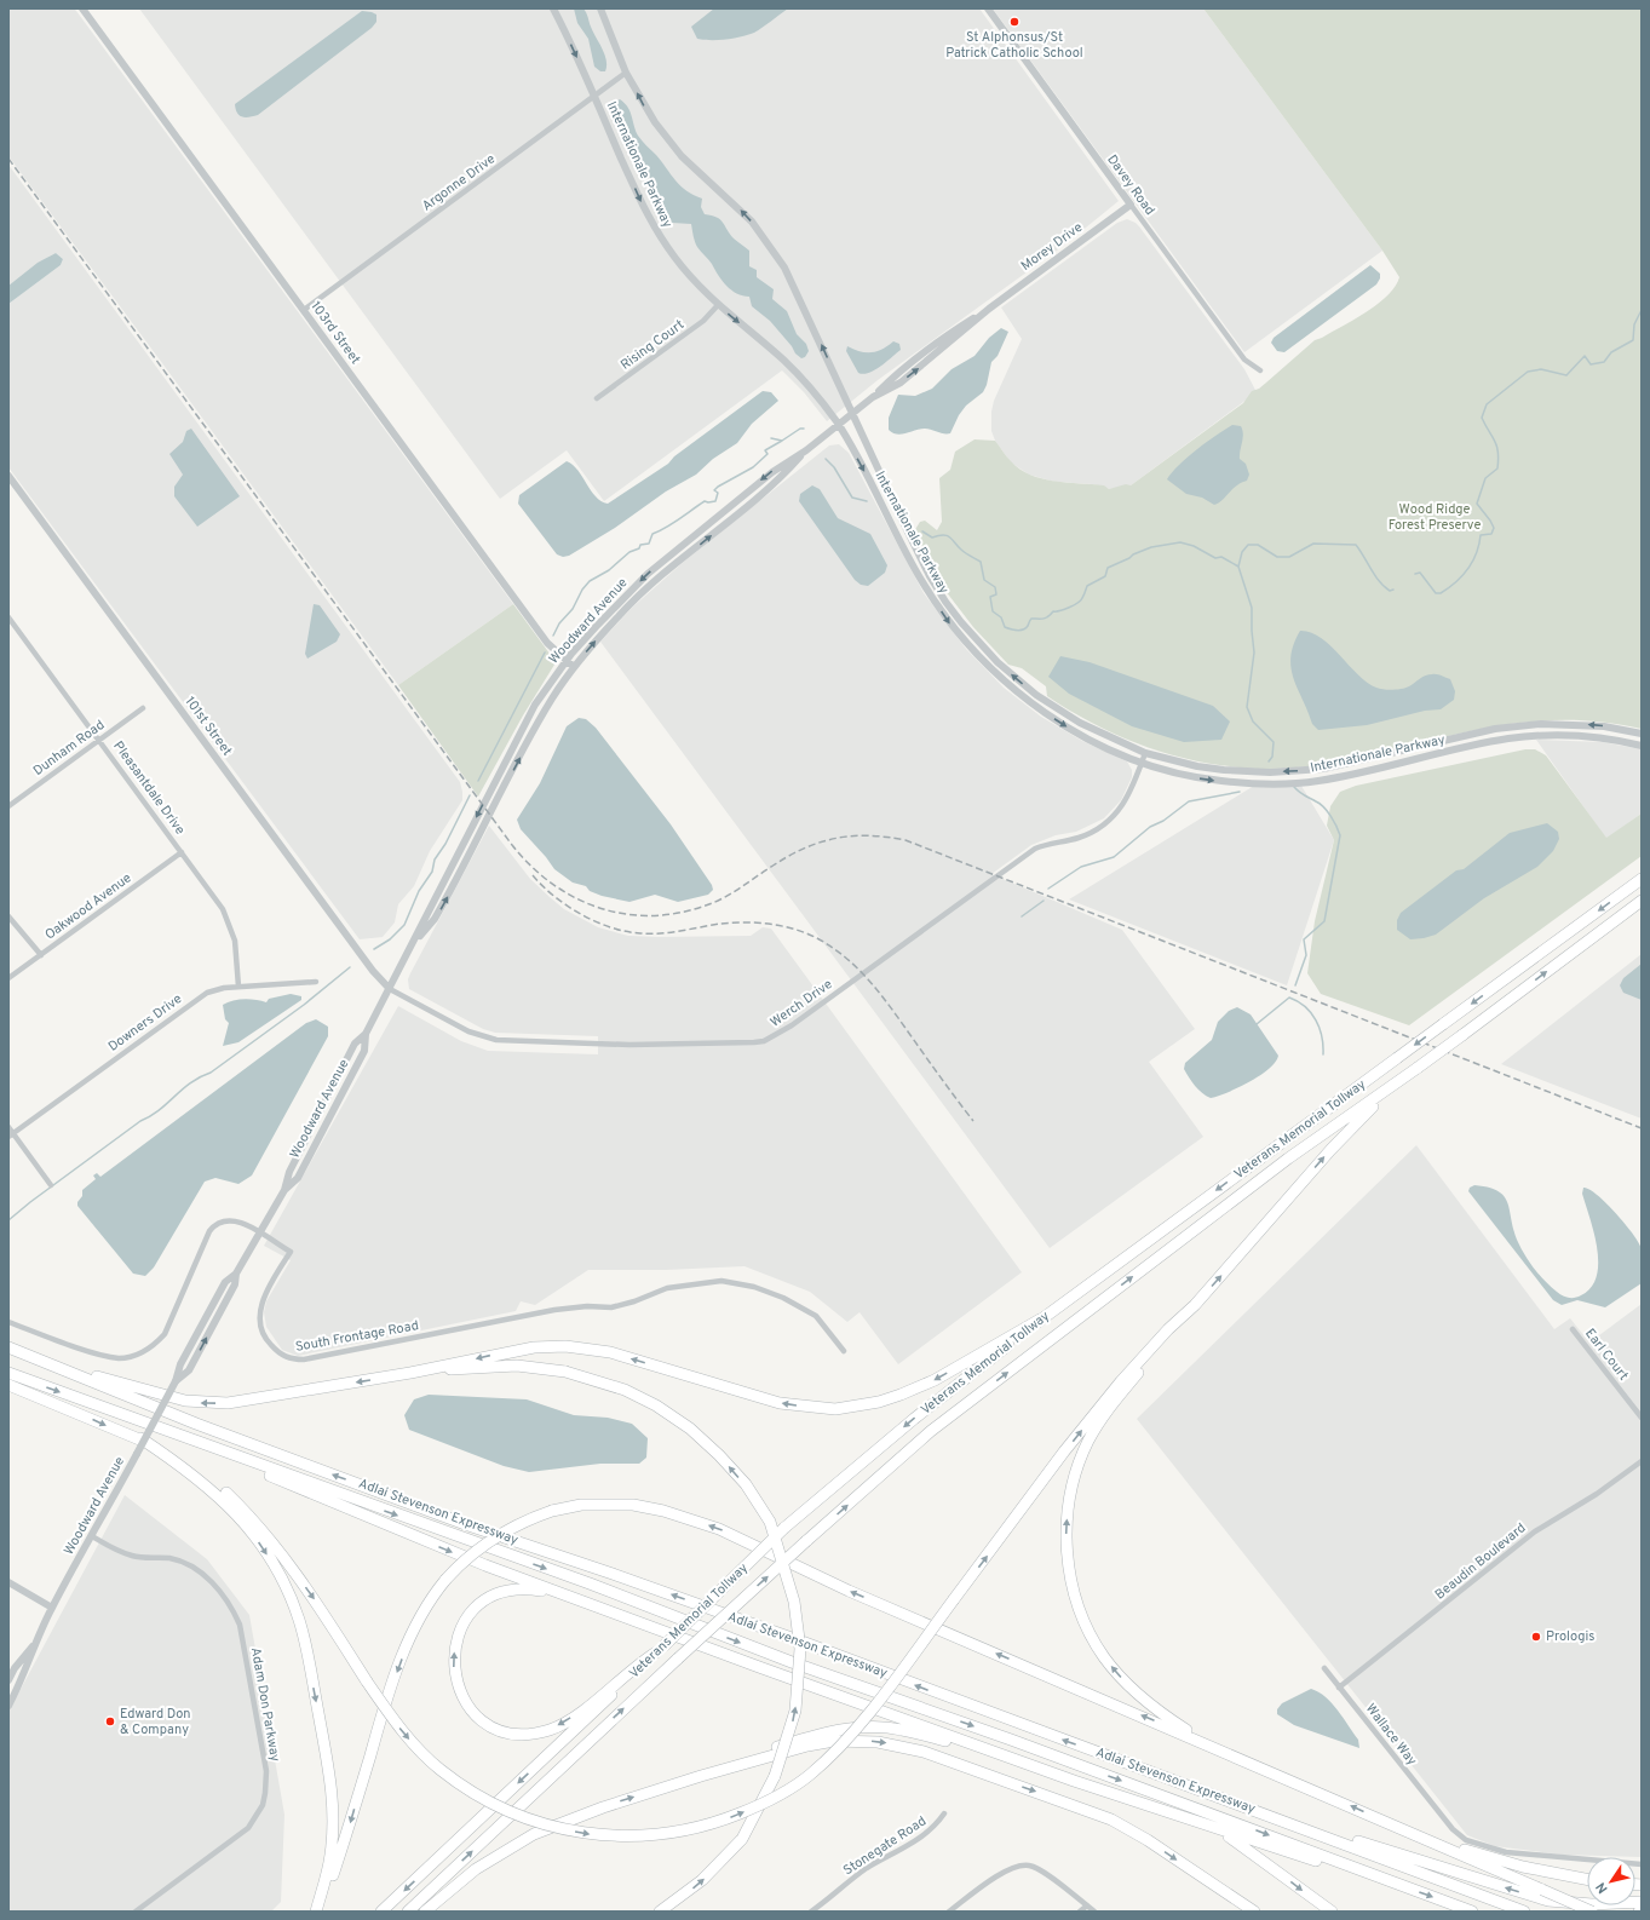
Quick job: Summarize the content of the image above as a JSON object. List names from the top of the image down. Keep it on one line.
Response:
{"streets":{"highway":["Veterans Memorial Tollway","Adlai Stevenson Expressway"],"street":["Internationale Parkway","Argonne Drive","Davey Road","Morey Drive","103rd Street","Rising Court","Woodward Avenue","101st Street","Dunham Road","Pleasantdale Drive","Oakwood Avenue","Werch Drive","Downers Drive","South Frontage Road","Earl Court","Beaudin Boulevard","Adam Don Parkway","Wallace Way","Stonegate Road"]},"crossings":[["Internationale Parkway","Argonne Drive"],["Internationale Parkway","Morey Drive"],["Internationale Parkway","Rising Court"],["Internationale Parkway","Woodward Avenue"],["Internationale Parkway","Werch Drive"],["Argonne Drive","103rd Street"],["Davey Road","Morey Drive"],["Morey Drive","Woodward Avenue"],["103rd Street","Woodward Avenue"],["Woodward Avenue","101st Street"],["Woodward Avenue","Werch Drive"],["Woodward Avenue","South Frontage Road"],["Woodward Avenue","Adam Don Parkway"],["101st Street","Werch Drive"],["Dunham Road","Pleasantdale Drive"],["Pleasantdale Drive","Oakwood Avenue"],["Pleasantdale Drive","Downers Drive"],["Beaudin Boulevard","Wallace Way"]],"parks":["Wood Ridge Forest Preserve"],"places":["St Alphonsus/St Patrick Catholic School","Prologis","Edward Don & Company"],"north":"bottom left"}
